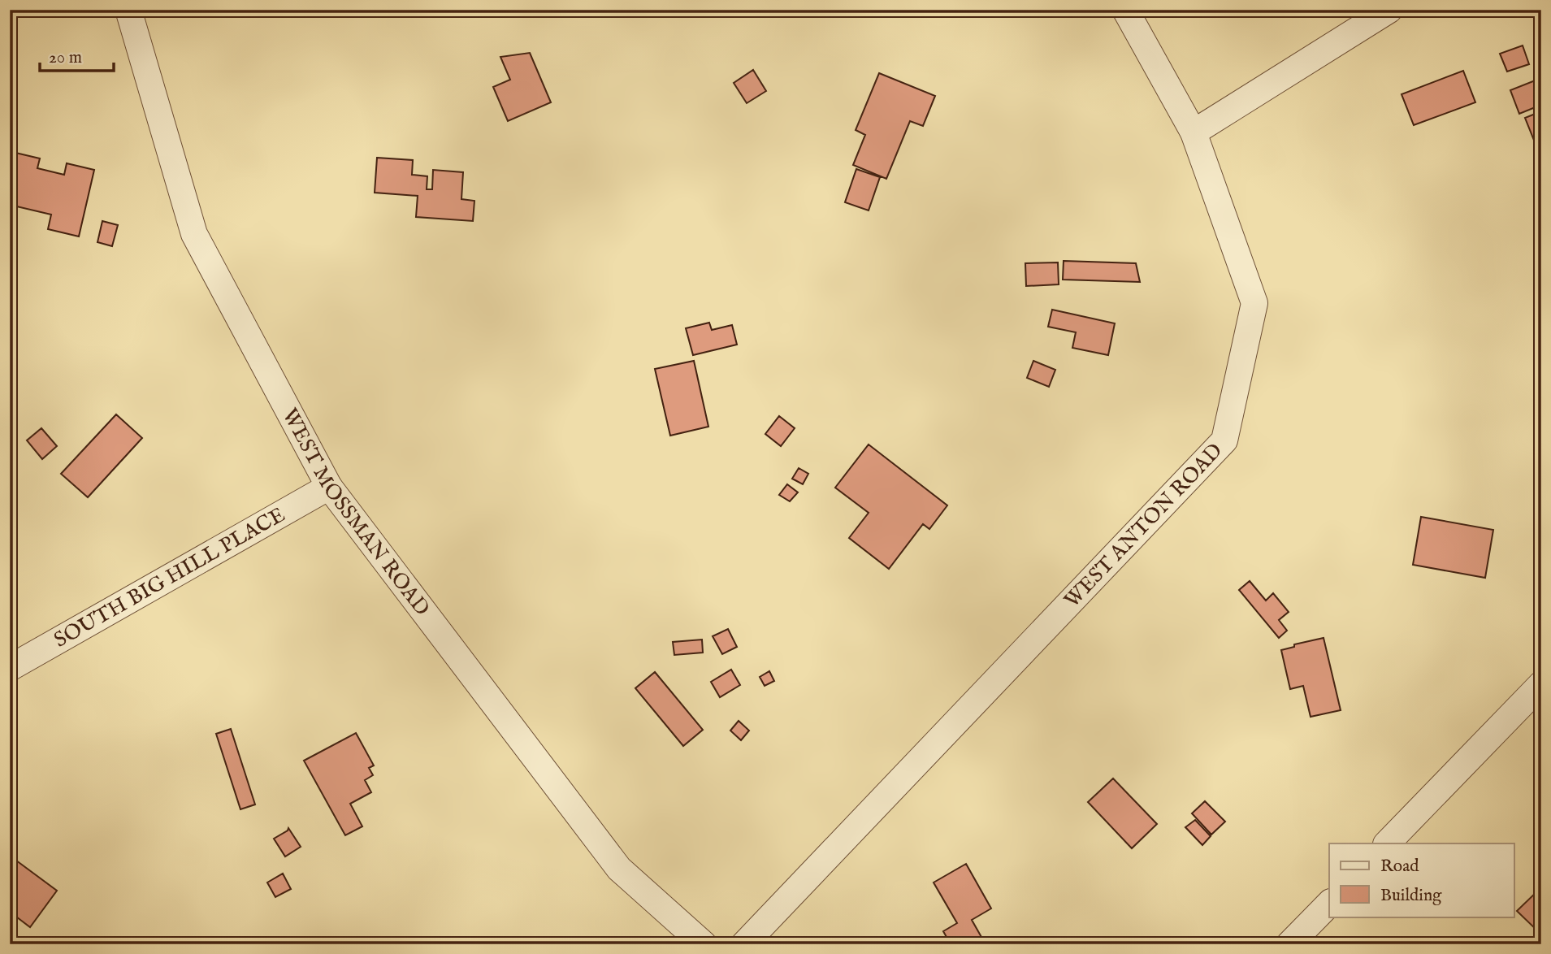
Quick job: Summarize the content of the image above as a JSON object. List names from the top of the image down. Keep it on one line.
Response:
{"streets":{"street":["WEST MOSSMAN ROAD","WEST ANTON ROAD","SOUTH BIG HILL PLACE"]},"crossings":[["WEST MOSSMAN ROAD","SOUTH BIG HILL PLACE"]],"legend":["Road","Building"],"scale_bar":"20 m"}
